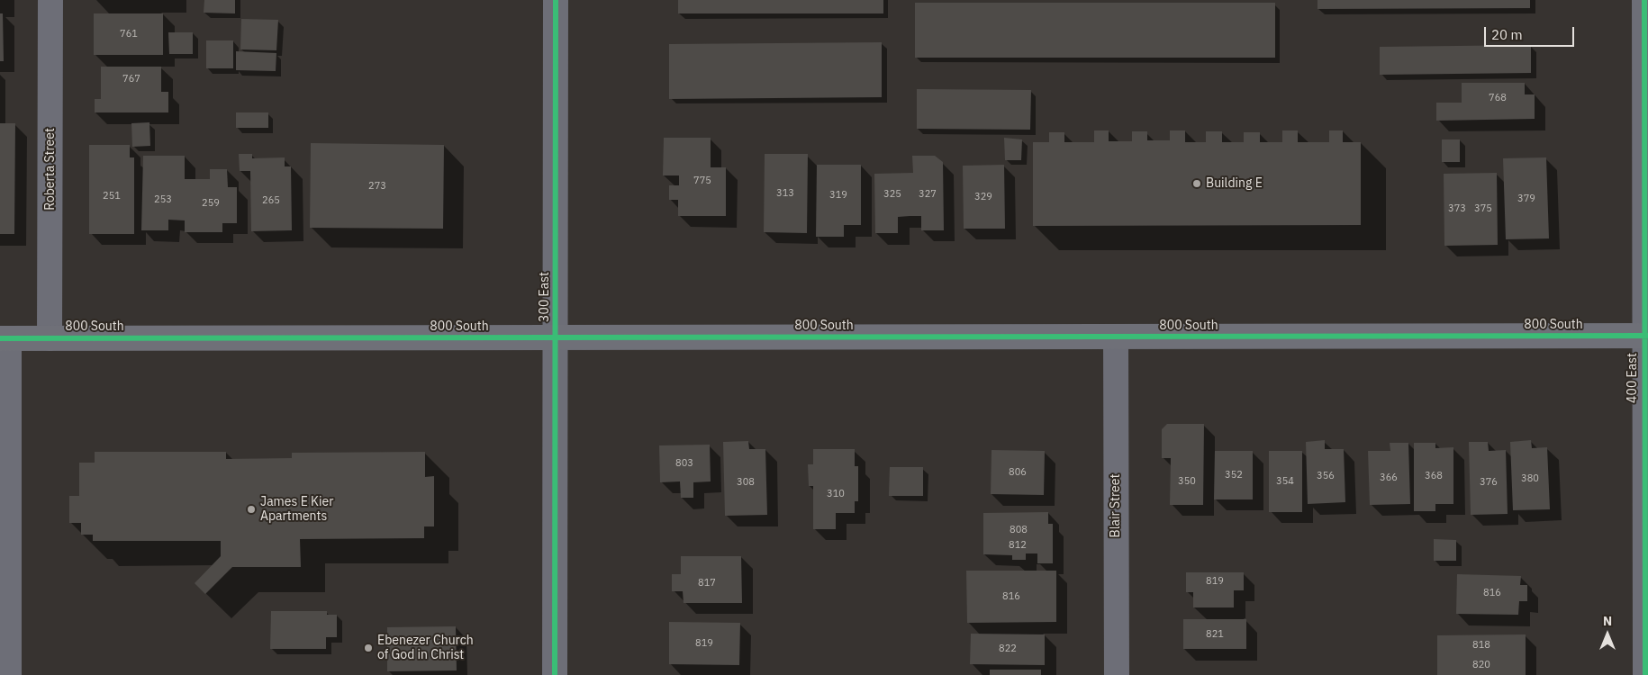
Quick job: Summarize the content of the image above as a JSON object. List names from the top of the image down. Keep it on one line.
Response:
{"streets":{"main road":["800 South"],"street":["Roberta Street","300 East","400 East","Blair Street"]},"crossings":[["Roberta Street","800 South"],["300 East","800 South"],["800 South","400 East"],["800 South","Blair Street"]],"places":["Building E","James E Kier Apartments","Ebenezer Church of God in Christ"],"house_numbers":["761","767","768","775","273","313","325","327","319","251","329","379","253","265","259","373","375","803","806","352","356","368","366","380","350","354","308","376","310","808","812","819","817","816","816","821","819","818","822","820"],"scale_bar":"20 m","north":"top"}
